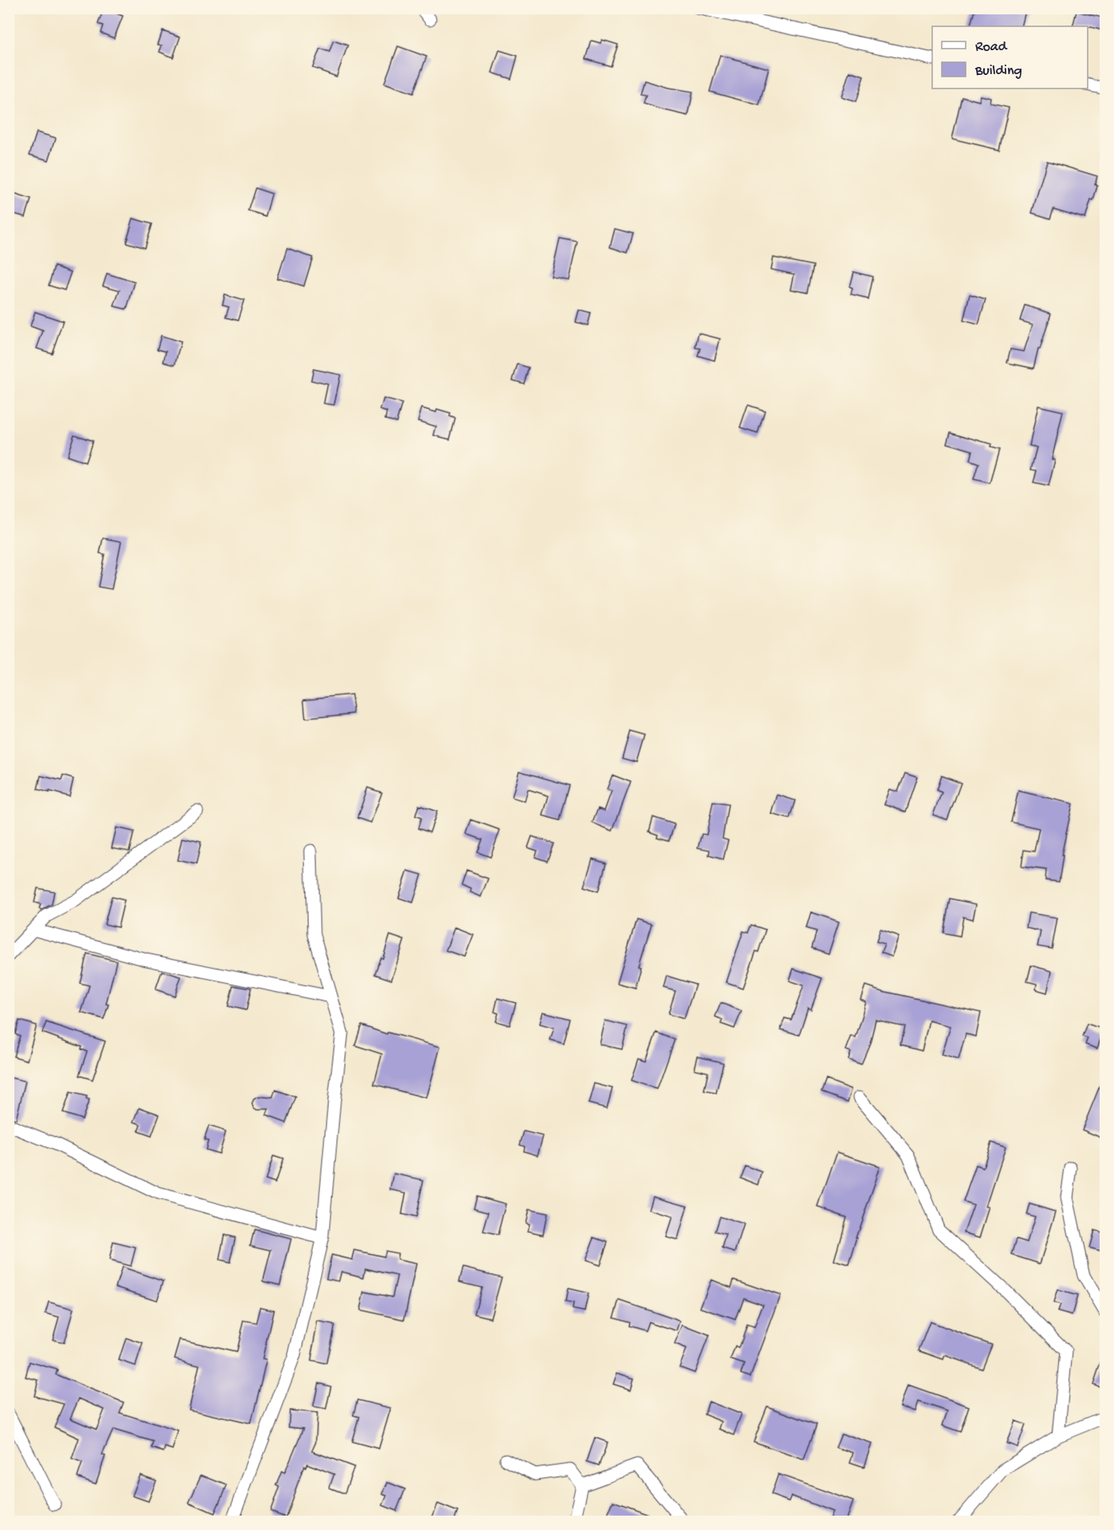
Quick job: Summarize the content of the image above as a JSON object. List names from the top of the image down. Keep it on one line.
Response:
{"legend":["Road","Building"]}
